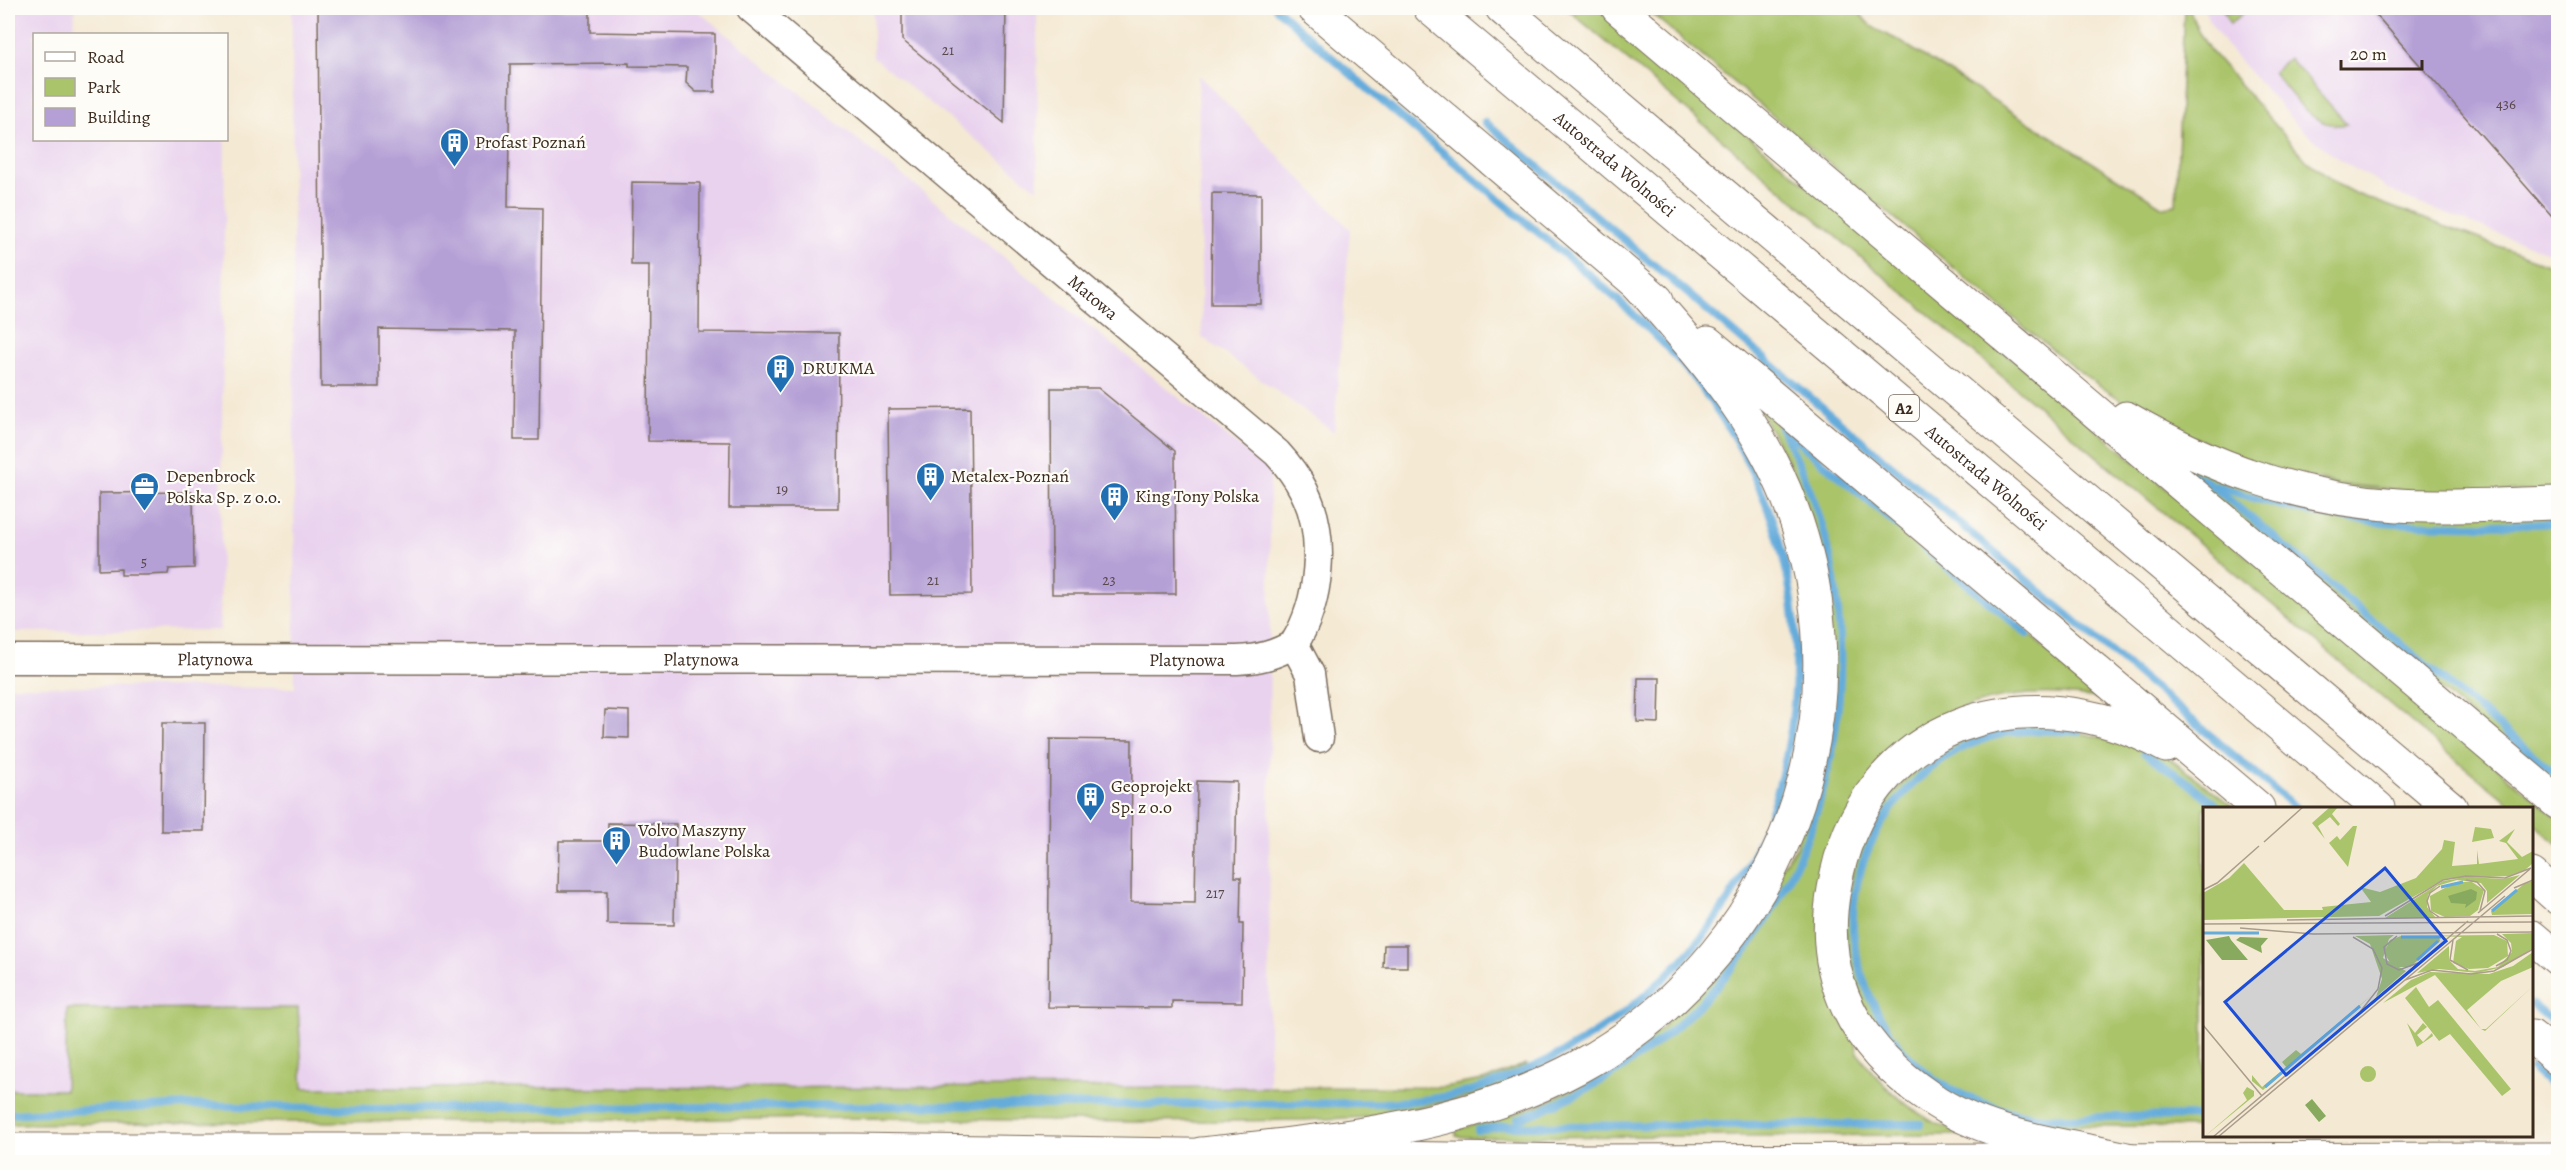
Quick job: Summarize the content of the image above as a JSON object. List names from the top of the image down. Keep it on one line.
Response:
{"streets":{"main road":["Autostrada Wolności","A2"],"street":["Matowa","Platynowa"]},"crossings":[["Matowa","Platynowa"]],"places":{"building":["Profast Poznań","DRUKMA","Metalex-Poznań","King Tony Polska","Geoprojekt Sp. z o.o","Volvo Maszyny Budowlane Polska"],"office":["Depenbrock Polska Sp. z o.o."]},"house_numbers":["21","436","19","5","21","23","217"],"legend":["Road","Park","Building"],"scale_bar":"20 m"}
